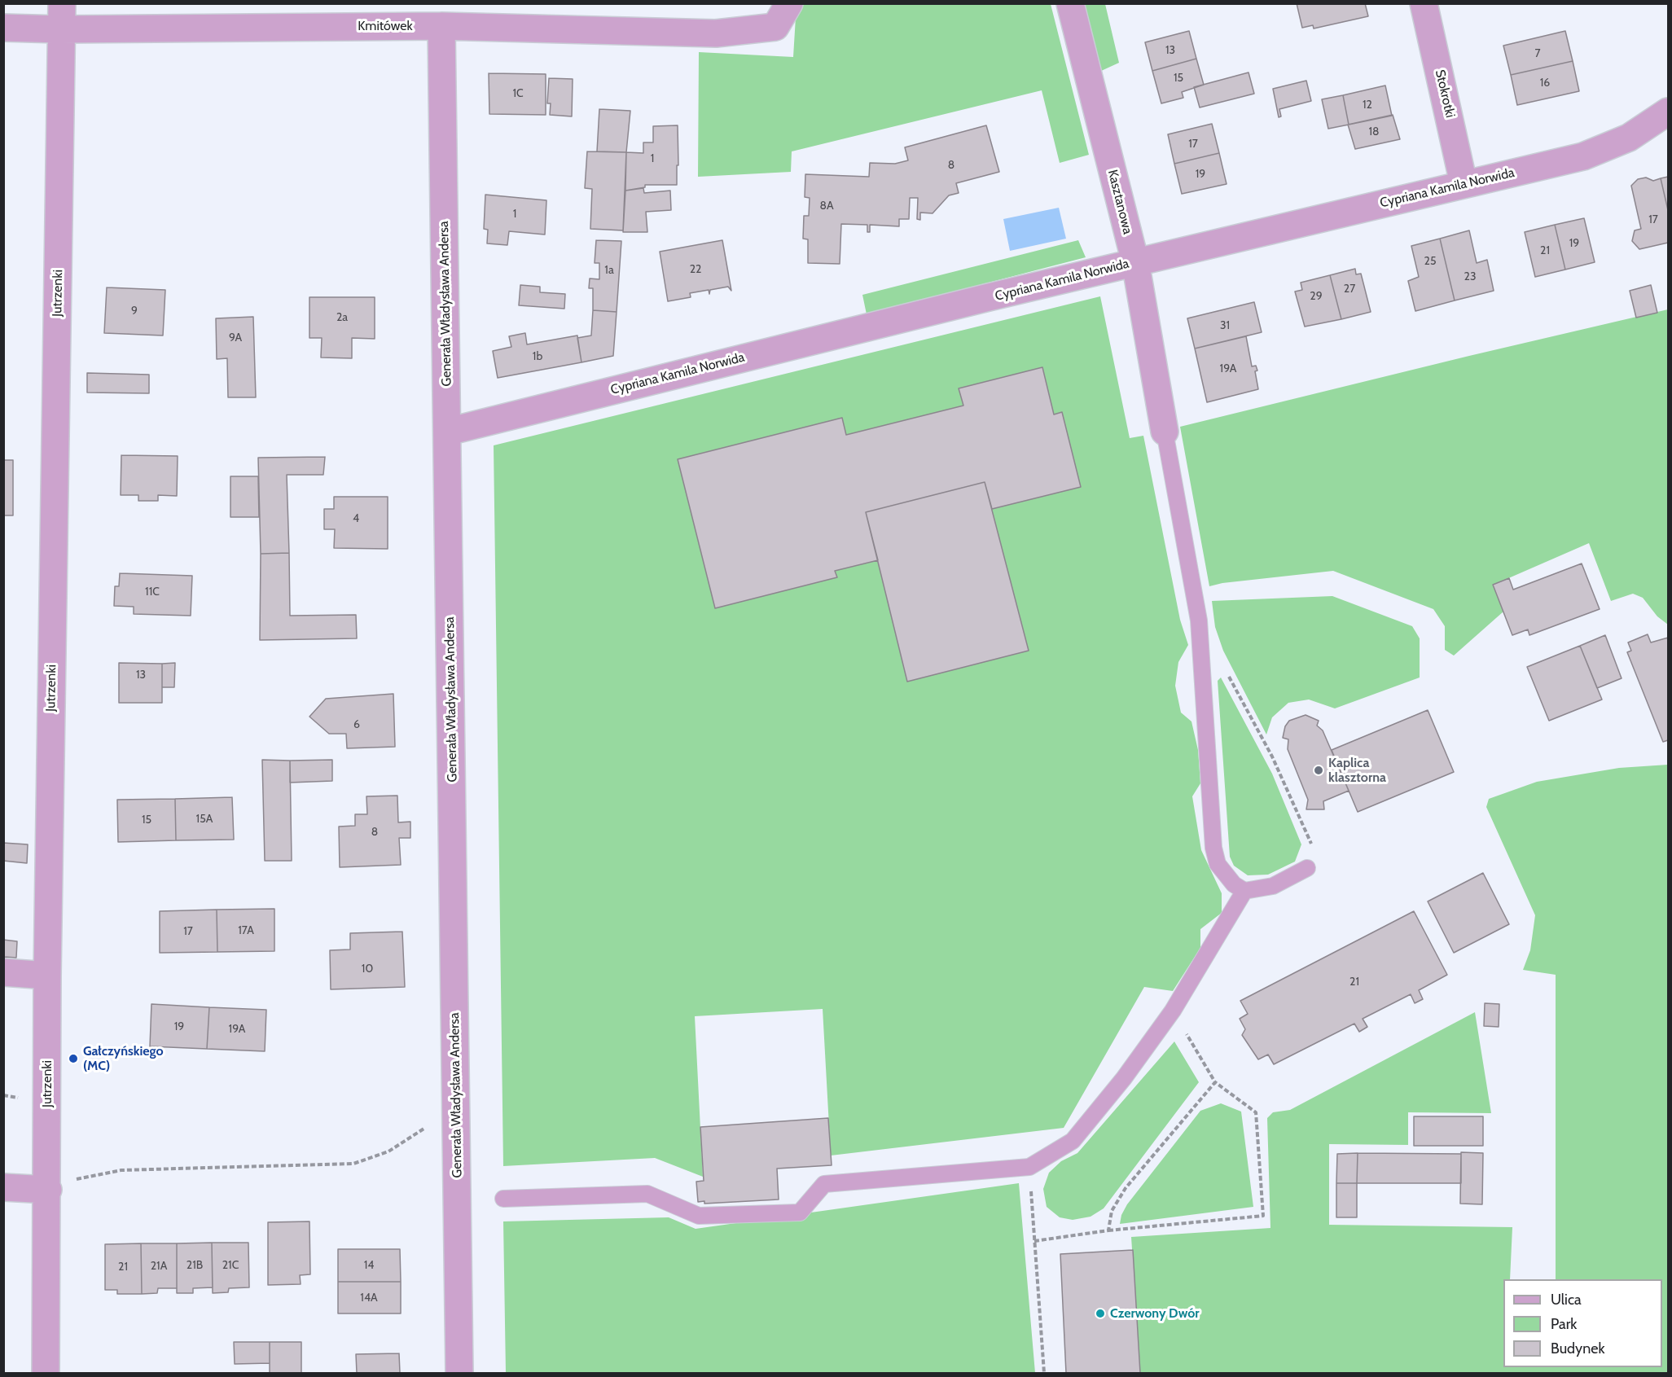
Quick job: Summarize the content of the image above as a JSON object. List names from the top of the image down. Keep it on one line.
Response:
{"streets":{"street":["Kmitówek","Stokrotki","Cypriana Kamila Norwida","Kasztanowa","Jutrzenki","Generała Władysława Andersa"]},"crossings":[["Kmitówek","Jutrzenki"],["Kmitówek","Generała Władysława Andersa"],["Stokrotki","Cypriana Kamila Norwida"],["Cypriana Kamila Norwida","Kasztanowa"],["Cypriana Kamila Norwida","Generała Władysława Andersa"]],"places":["Kaplica klasztorna","Gałczyńskiego (MC)","Czerwony Dwór"],"house_numbers":["13","7","15","16","1C","12","18","17","1","8","19","8A","1","17","19","21","25","22","1a","23","27","29","9","2a","31","9A","1b","19A","4","11C","13","6","15A","15","8","17A","17","10","21","19","19A","21B","21C","14","21A","21","14A"],"legend":["Ulica","Park","Budynek"]}
